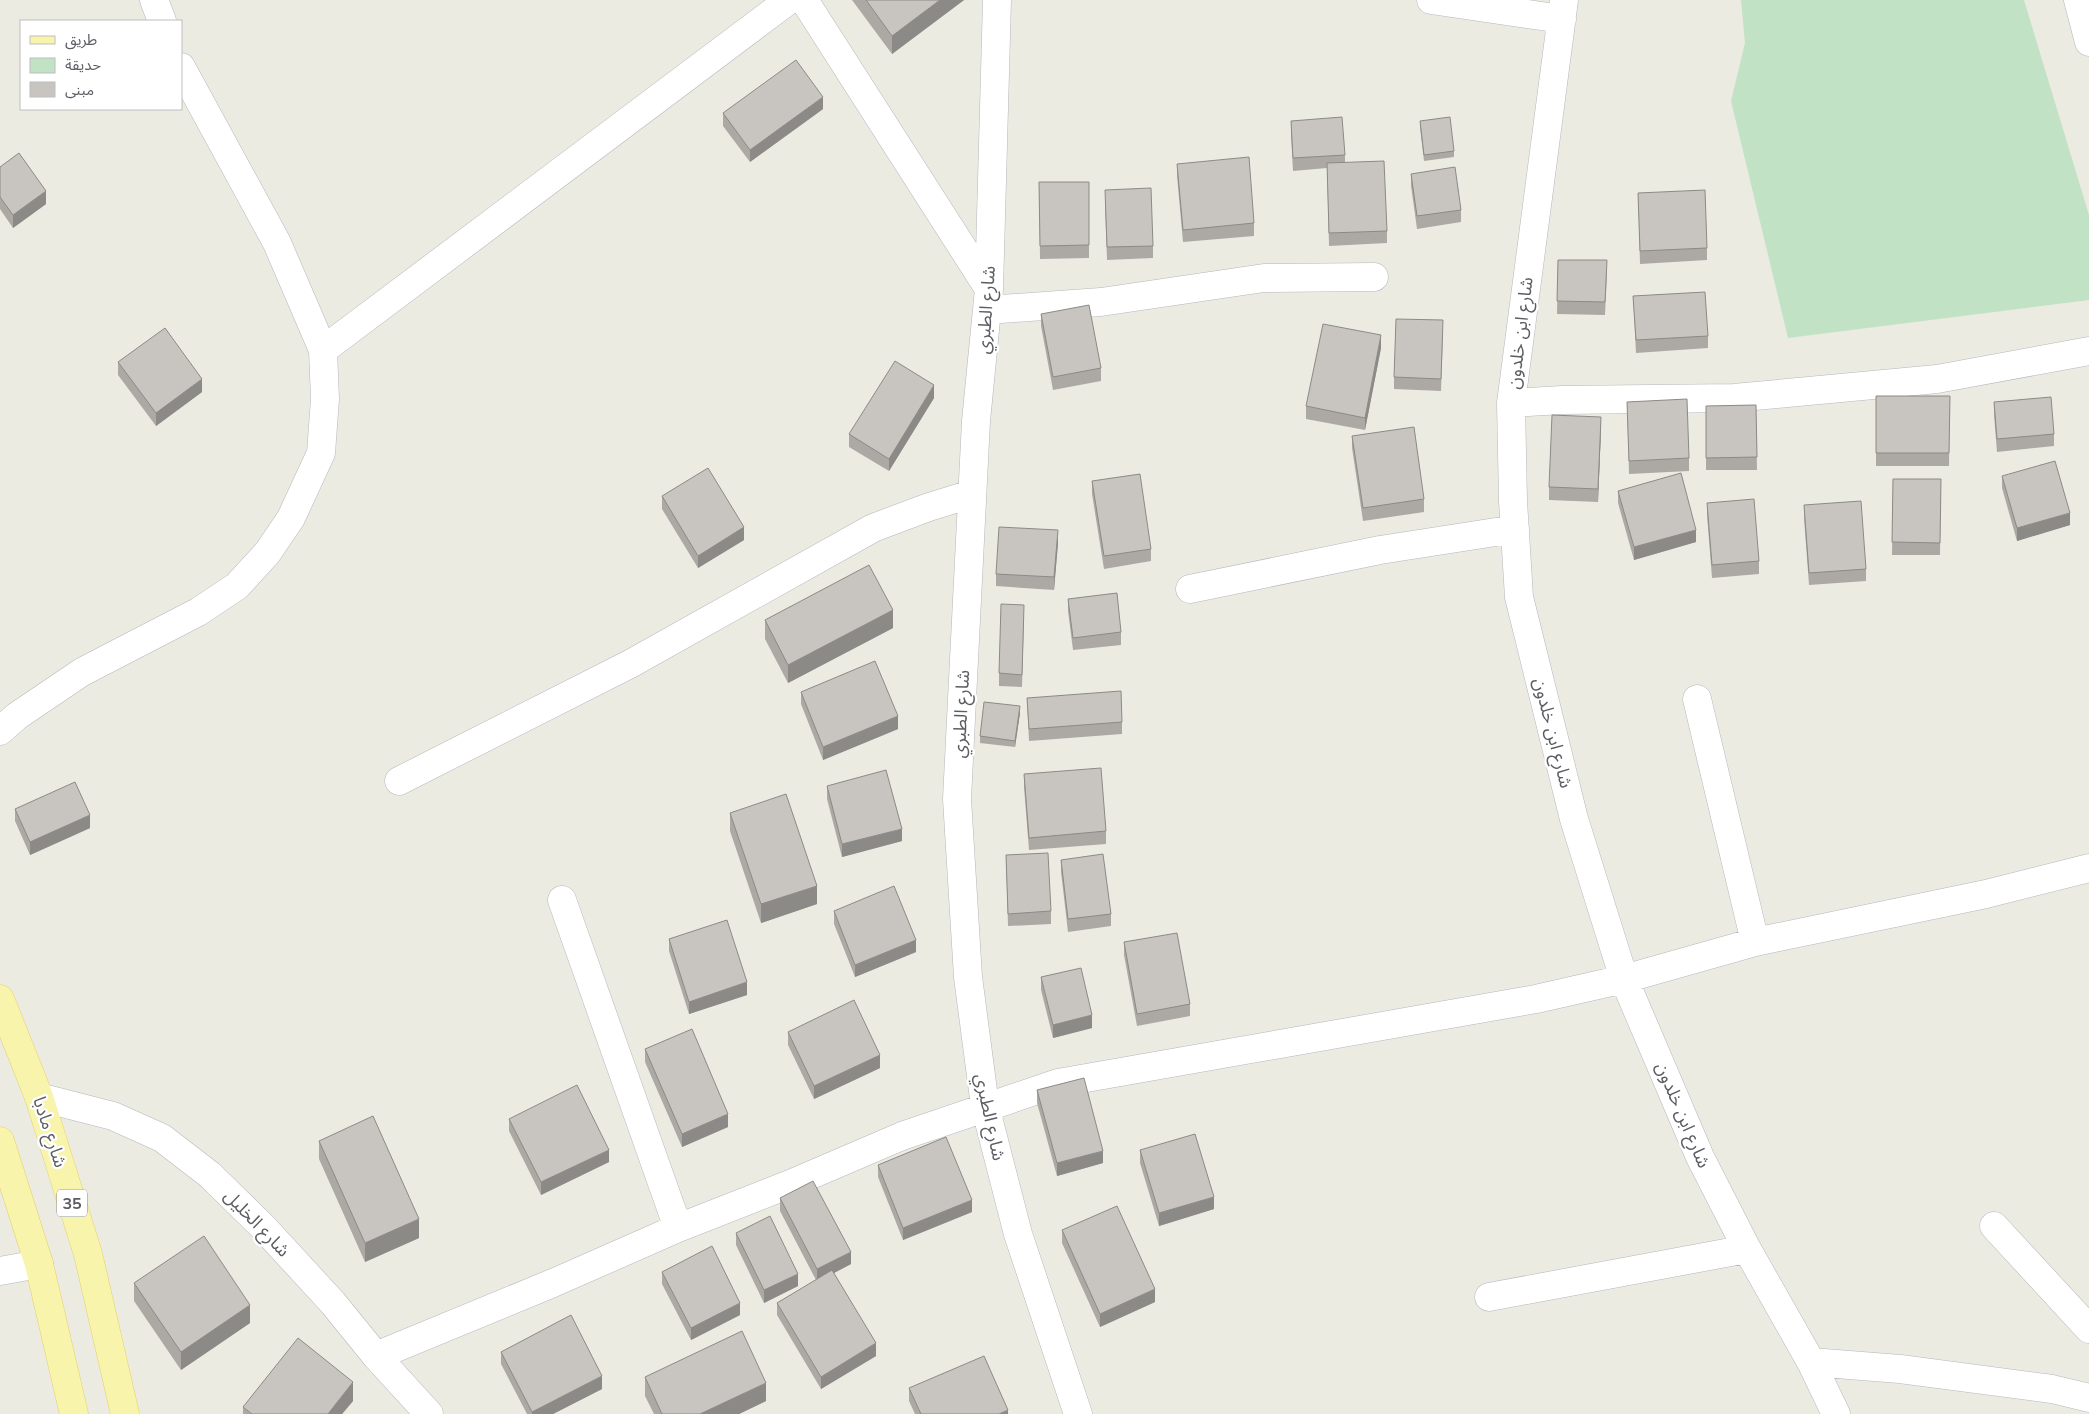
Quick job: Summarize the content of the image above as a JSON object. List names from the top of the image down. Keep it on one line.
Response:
{"streets":{"main road":["شارع مادبا","35"],"street":["شارع الطبري","شارع ابن خلدون","شارع الخليل"]},"crossings":[["شارع مادبا","شارع الخليل"]],"legend":["طريق","حديقة","مبنى"]}
